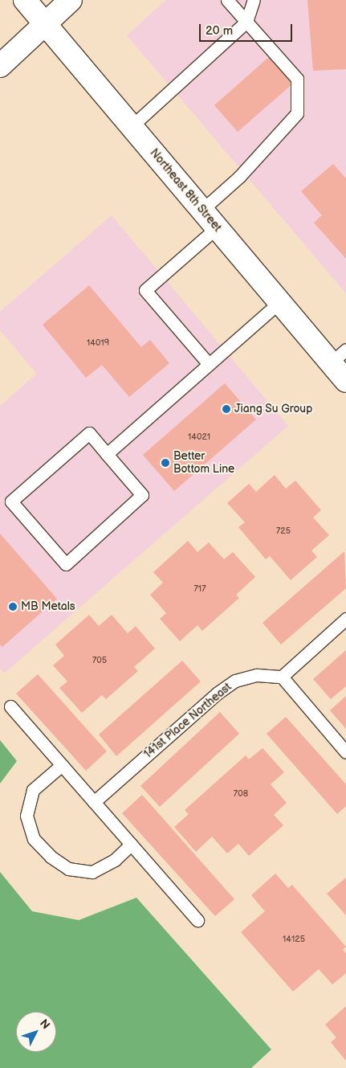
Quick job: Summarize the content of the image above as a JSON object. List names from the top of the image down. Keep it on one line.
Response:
{"streets":{"main road":["Northeast 8th Street"],"lane":["141st Place Northeast"]},"places":["Jiang Su Group","Better Bottom Line","MB Metals"],"house_numbers":["14019","14021","725","717","705","708","14125"],"scale_bar":"20 m","north":"top right"}
